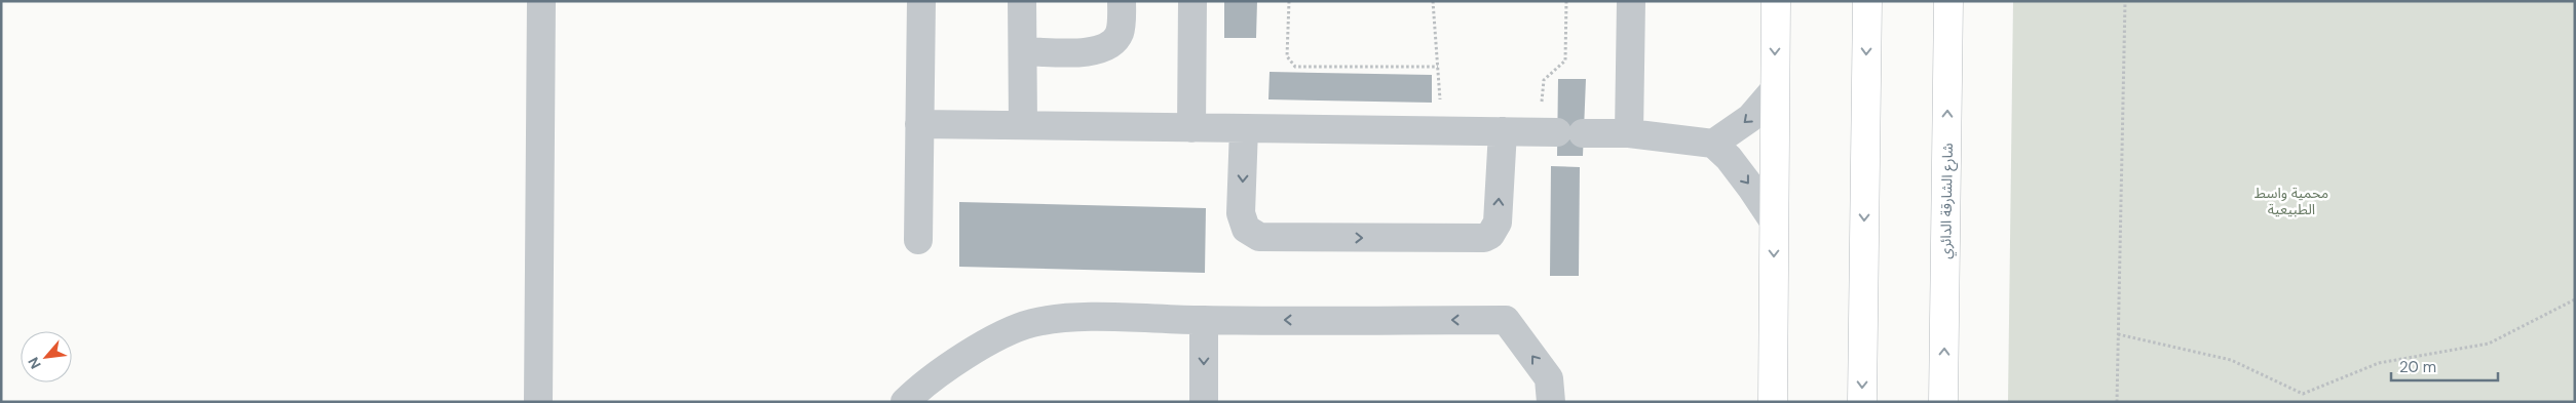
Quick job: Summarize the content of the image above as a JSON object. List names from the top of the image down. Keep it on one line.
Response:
{"streets":{"highway":["شارع الشارقة الدائري"]},"parks":["محمية واسط الطبيعية"],"scale_bar":"20 m","north":"bottom left"}
